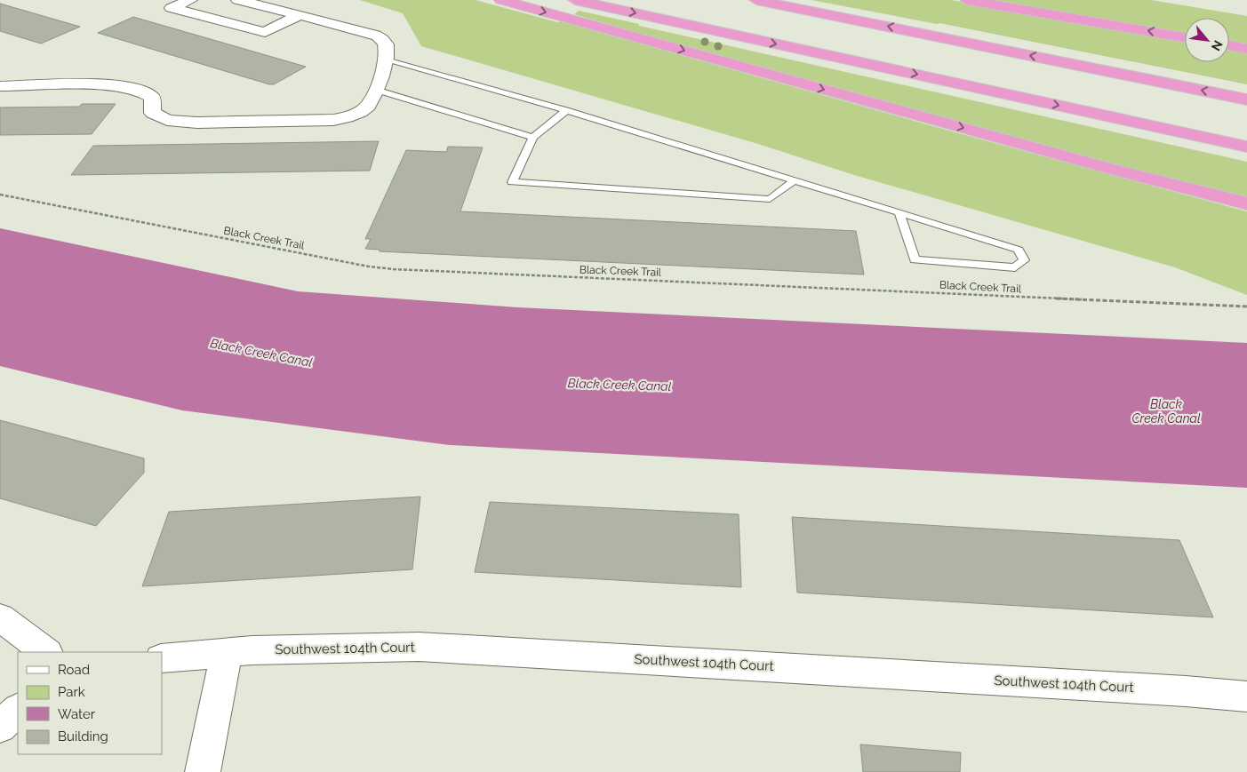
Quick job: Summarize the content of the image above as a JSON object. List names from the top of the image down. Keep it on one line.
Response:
{"streets":{"street":["Southwest 104th Court"],"path":["Black Creek Trail"]},"water":["Black Creek Canal"],"legend":["Road","Park","Water","Building"],"north":"bottom right"}
